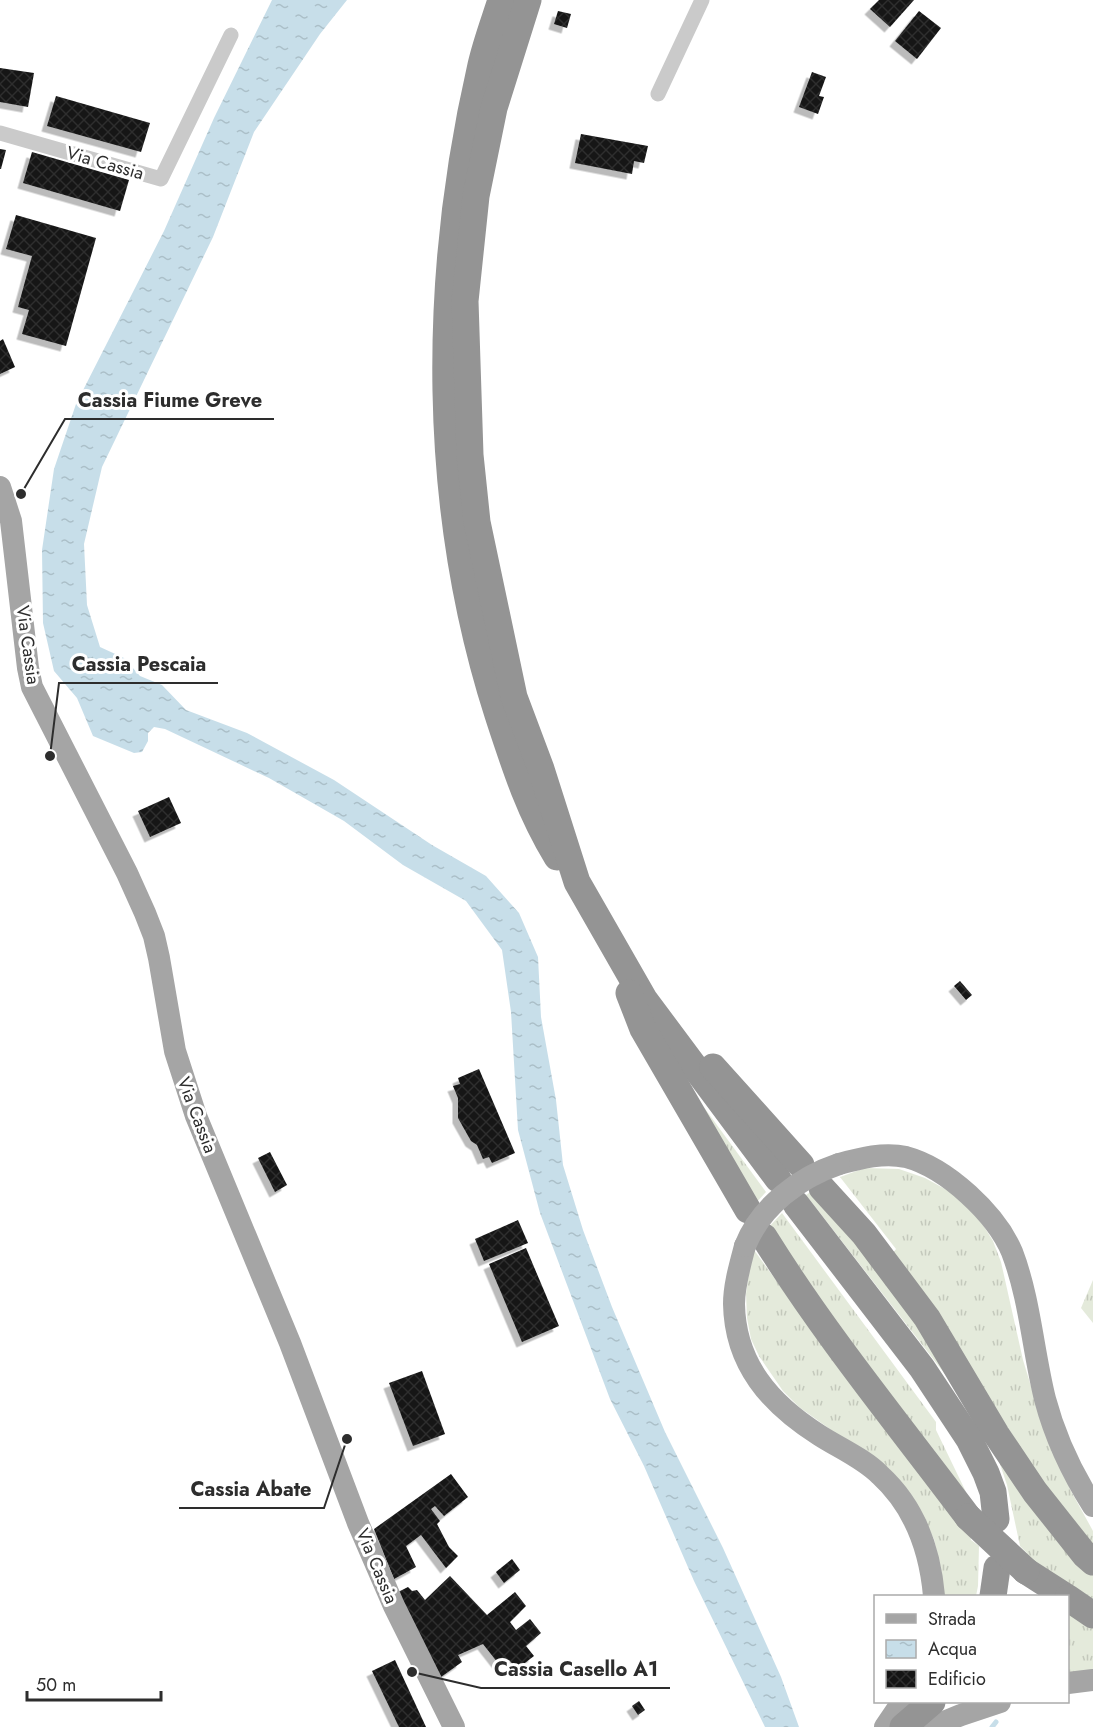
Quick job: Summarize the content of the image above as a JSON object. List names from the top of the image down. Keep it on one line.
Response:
{"streets":{"main road":["Via Cassia"]},"places":["Cassia Fiume Greve","Cassia Pescaia","Cassia Abate","Cassia Casello A1"],"legend":["Strada","Acqua","Edificio"],"scale_bar":"50 m"}
